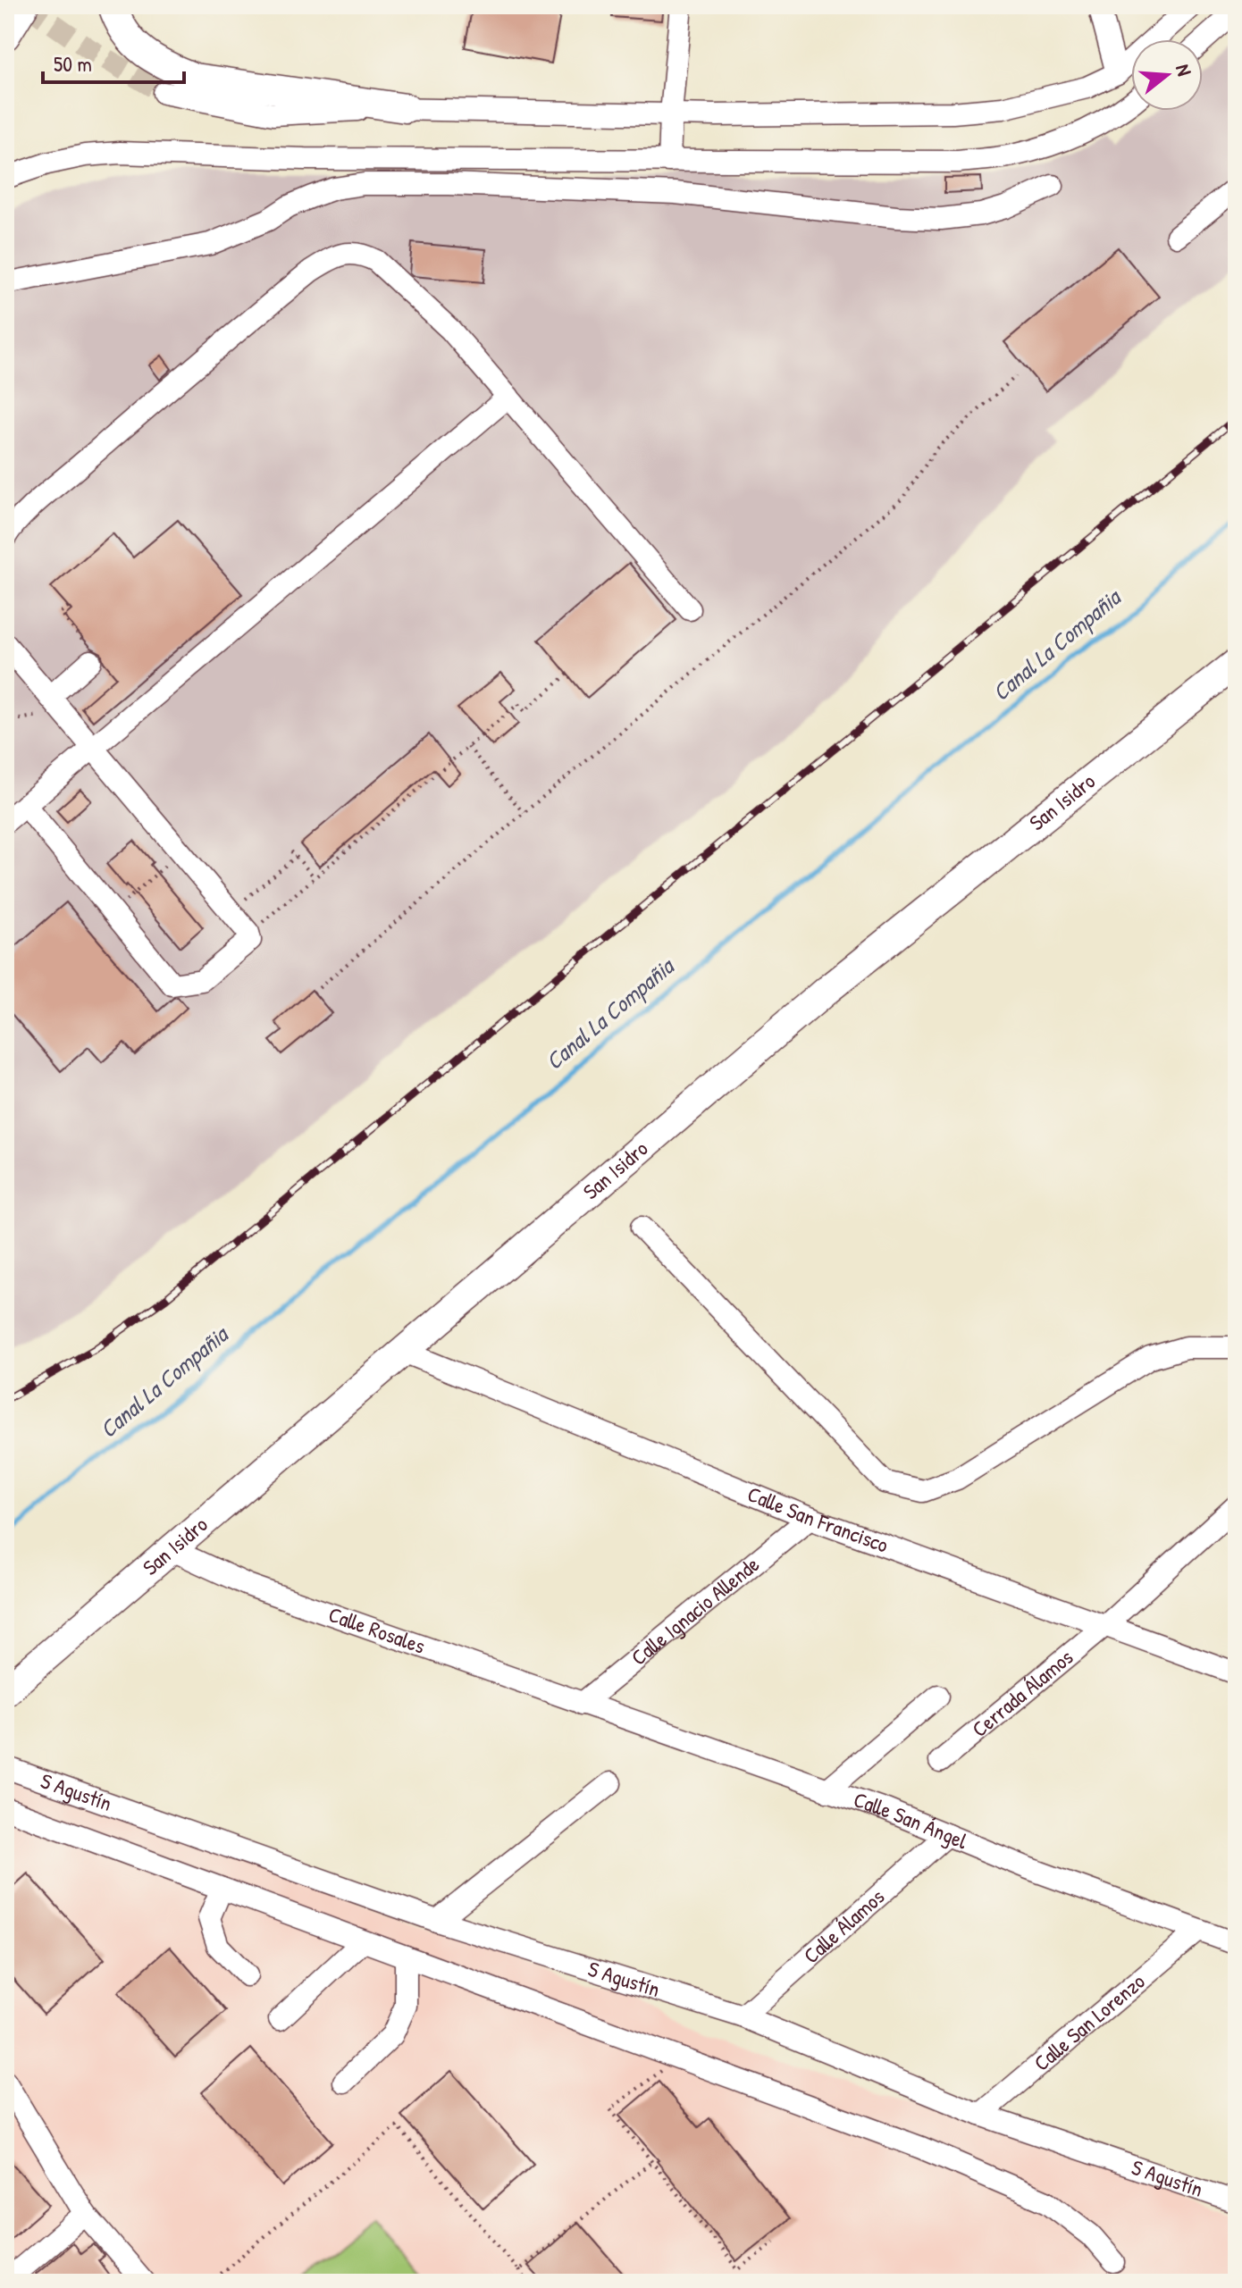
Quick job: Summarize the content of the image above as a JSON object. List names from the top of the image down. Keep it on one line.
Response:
{"streets":{"main road":["San Isidro"],"street":["Calle San Francisco","Calle Ignacio Allende","Calle Rosales","Cerrada Álamos","S Agustín","Calle San Ángel","Calle Álamos","Calle San Lorenzo"]},"crossings":[["San Isidro","Calle San Francisco"],["San Isidro","Calle Rosales"],["Calle San Francisco","Calle Ignacio Allende"],["Calle San Francisco","Cerrada Álamos"],["Calle Ignacio Allende","Calle Rosales"],["Calle Ignacio Allende","Calle San Ángel"],["Calle Rosales","Calle San Ángel"],["S Agustín","Calle Álamos"],["S Agustín","Calle San Lorenzo"],["Calle San Ángel","Calle Álamos"],["Calle San Ángel","Calle San Lorenzo"]],"water":["Canal La Compañia"],"scale_bar":"50 m","north":"right"}
